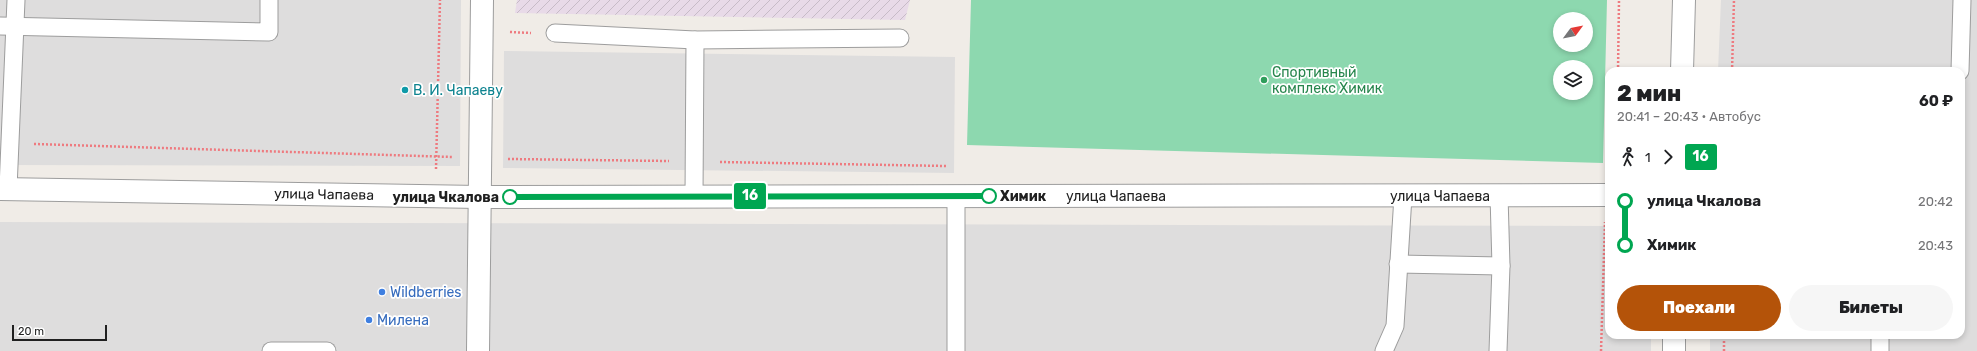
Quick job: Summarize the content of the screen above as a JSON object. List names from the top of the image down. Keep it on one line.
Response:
{"streets":{"street":["улица Чапаева"]},"places":["Спортивный комплекс Химик","В. И. Чапаеву","Химик","улица Чкалова","Wildberries","Милена"],"lines":["bus line 16"],"scale_bar":"20 m","north":"top right","page":{"on_map":"16","heading":["2 мин","20:41 – 20:43 · Автобус","60 ₽"],"legs":["1","16"],"list":[{"name":"улица Чкалова","value":"20:42"},{"name":"Химик","value":"20:43"}],"buttons":["Поехали","Билеты"],"scale":"20 m"}}
